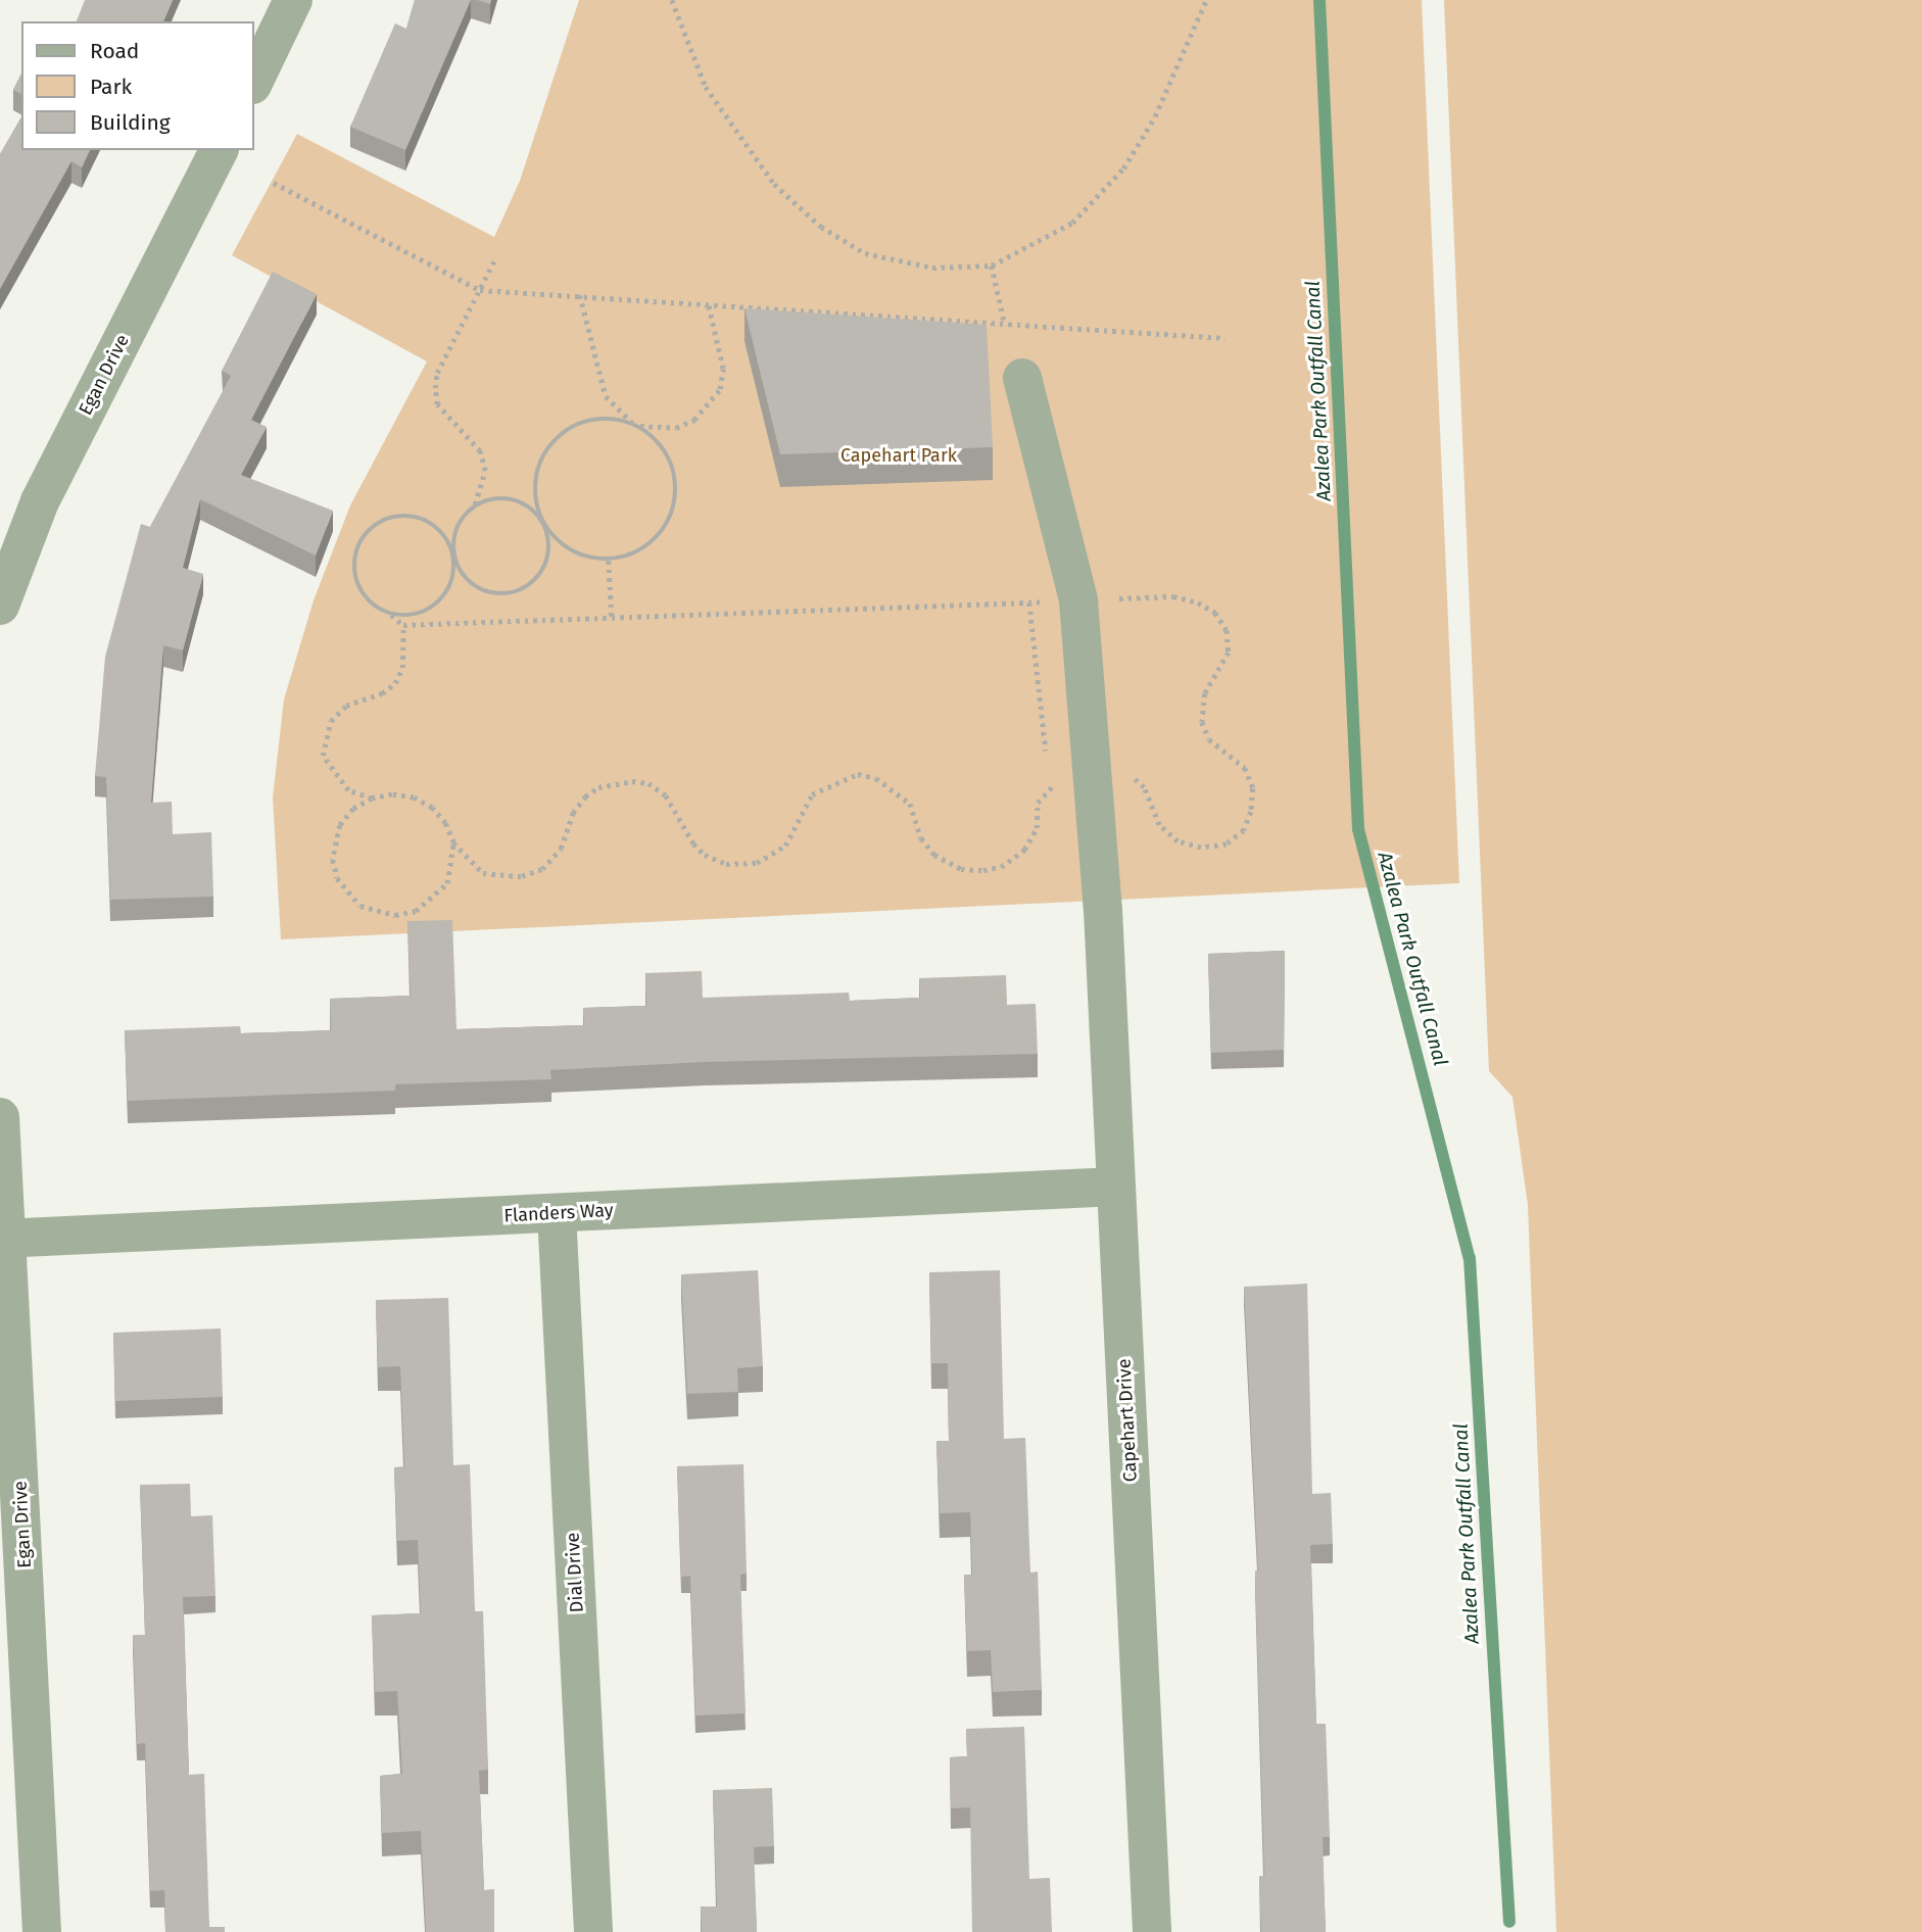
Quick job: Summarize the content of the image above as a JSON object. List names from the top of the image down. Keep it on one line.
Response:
{"streets":{"street":["Egan Drive","Flanders Way","Capehart Drive","Dial Drive"]},"crossings":[["Egan Drive","Flanders Way"],["Flanders Way","Capehart Drive"],["Flanders Way","Dial Drive"]],"water":["Azalea Park Outfall Canal"],"parks":["Capehart Park"],"legend":["Road","Park","Building"]}
